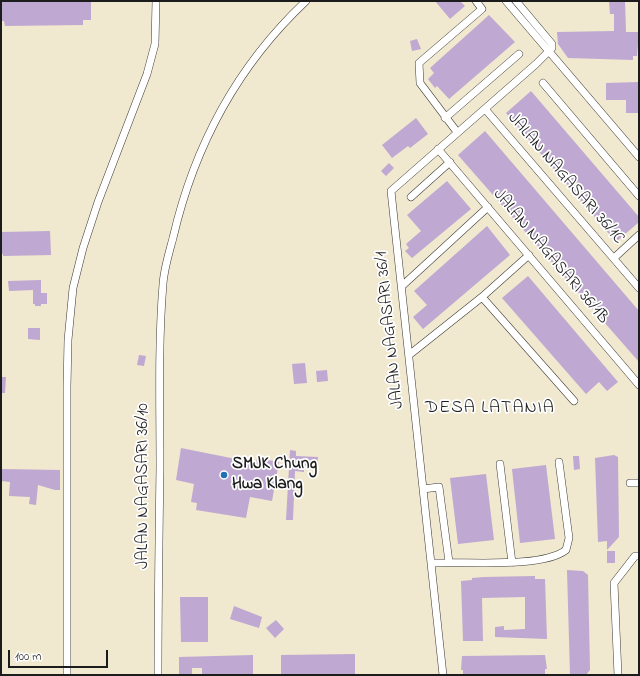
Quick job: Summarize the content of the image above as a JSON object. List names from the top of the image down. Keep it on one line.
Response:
{"streets":{"street":["JALAN NAGASARI 36/1C","JALAN NAGASARI 36/1B","JALAN NAGASARI 36/1","JALAN NAGASARI 36/10"]},"crossings":[["JALAN NAGASARI 36/1C","JALAN NAGASARI 36/1"],["JALAN NAGASARI 36/1B","JALAN NAGASARI 36/1"]],"districts":["DESA LATANIA"],"places":["SMJK Chung Hwa Klang"],"scale_bar":"100 m"}
